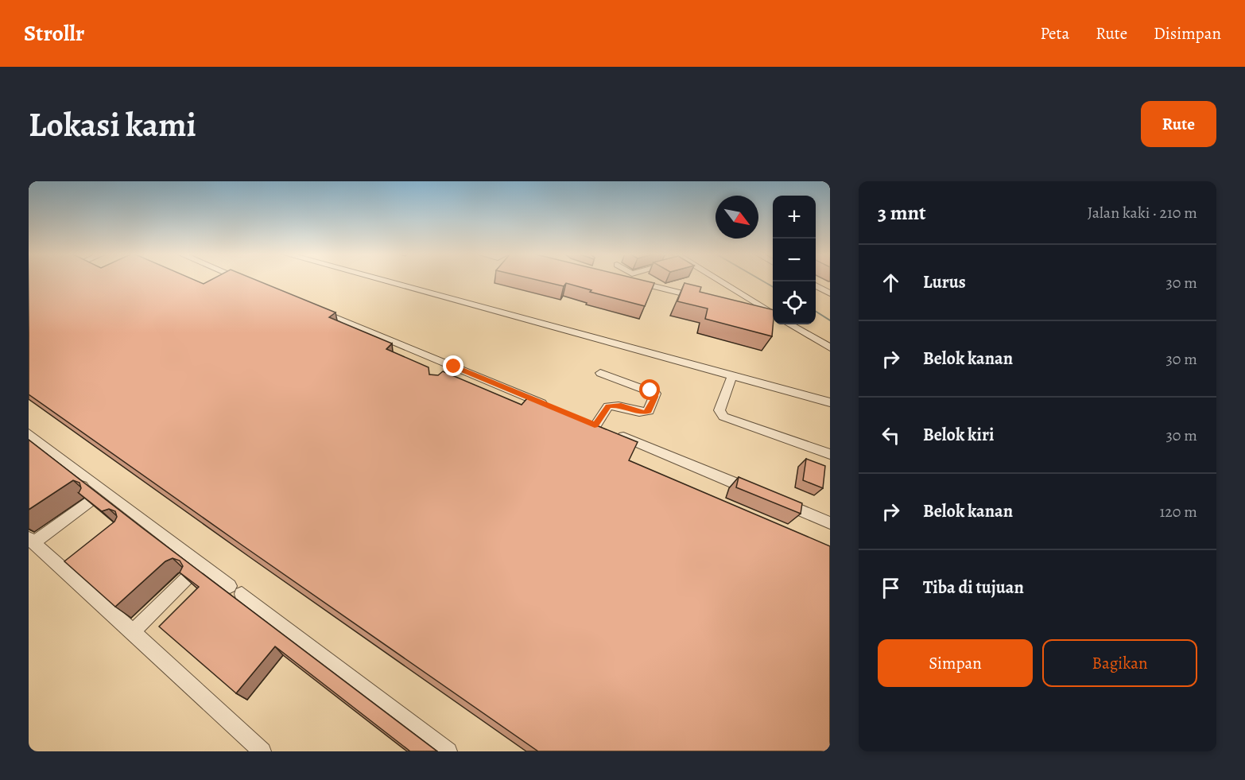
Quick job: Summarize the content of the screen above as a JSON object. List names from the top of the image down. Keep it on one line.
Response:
{"north":"bottom right","page":{"header":"Strollr","nav":["Peta","Rute","Disimpan"],"buttons":["Rute",["Simpan","Bagikan"]],"title":"Lokasi kami","heading":["3 mnt","Jalan kaki · 210 m"],"map_buttons":["+","−"],"list":[["Lurus","30 m"],["Belok kanan","30 m"],["Belok kiri","30 m"],["Belok kanan","120 m"],"Tiba di tujuan"]}}
